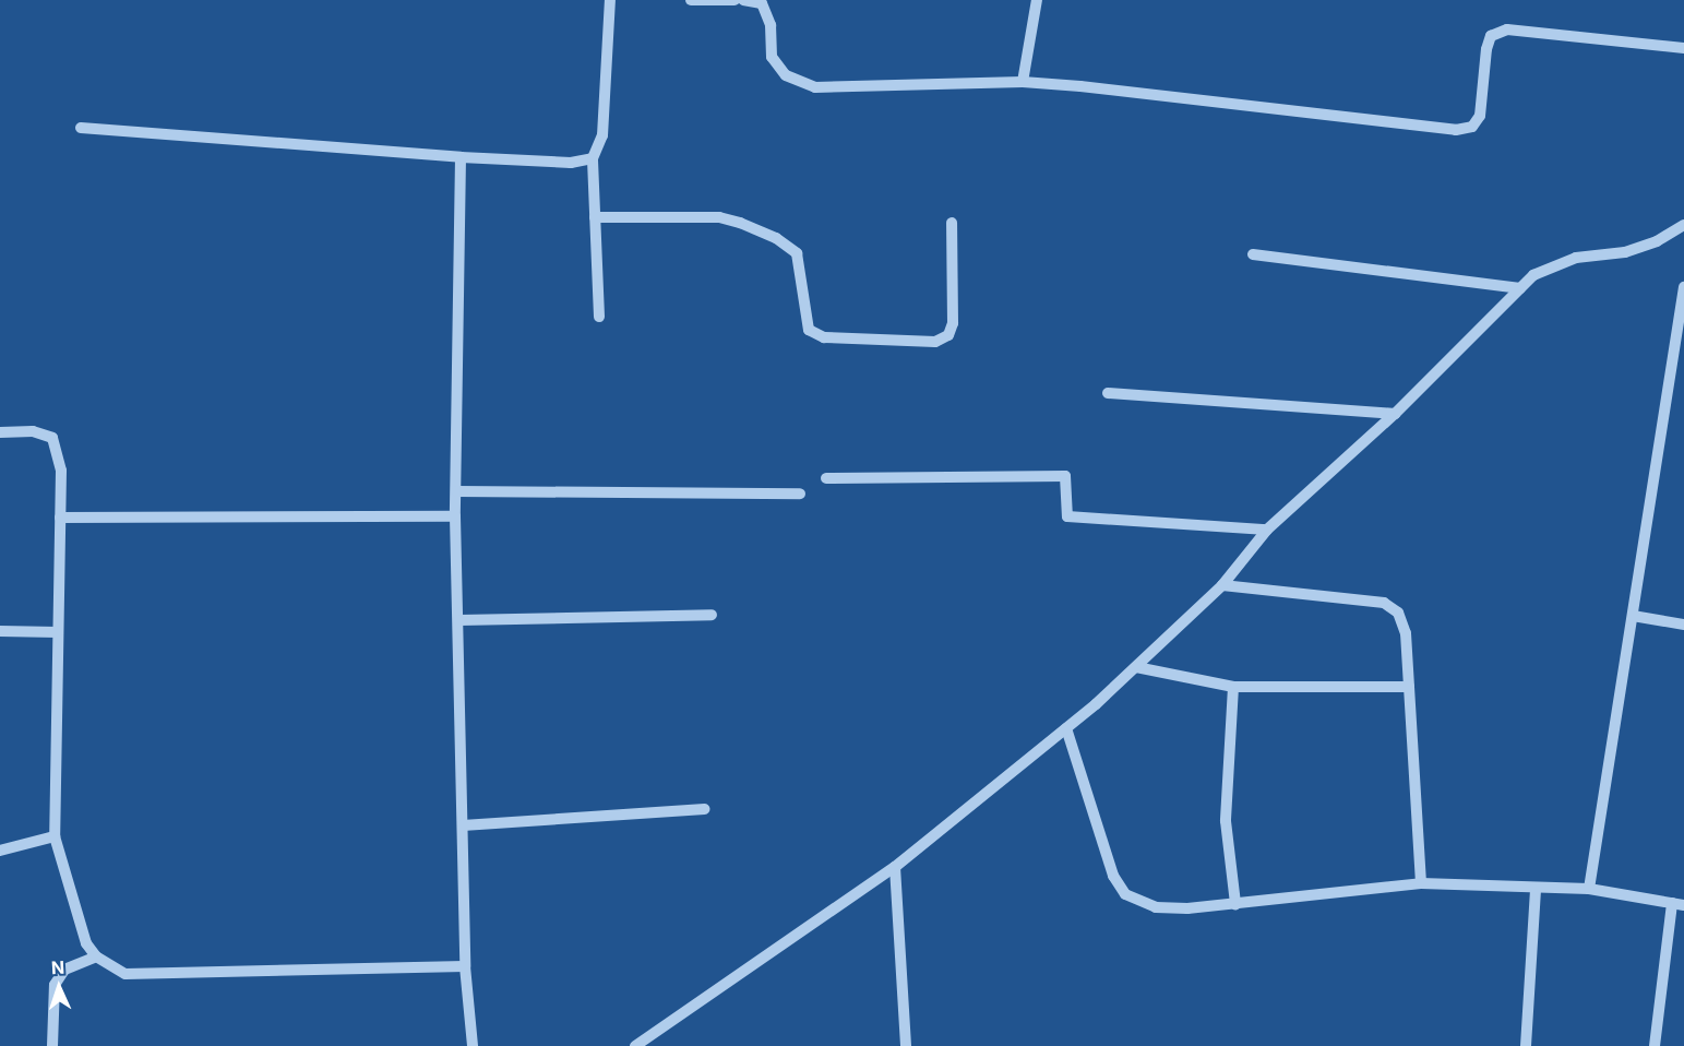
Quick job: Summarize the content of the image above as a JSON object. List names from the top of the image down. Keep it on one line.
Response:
{"north":"top"}
